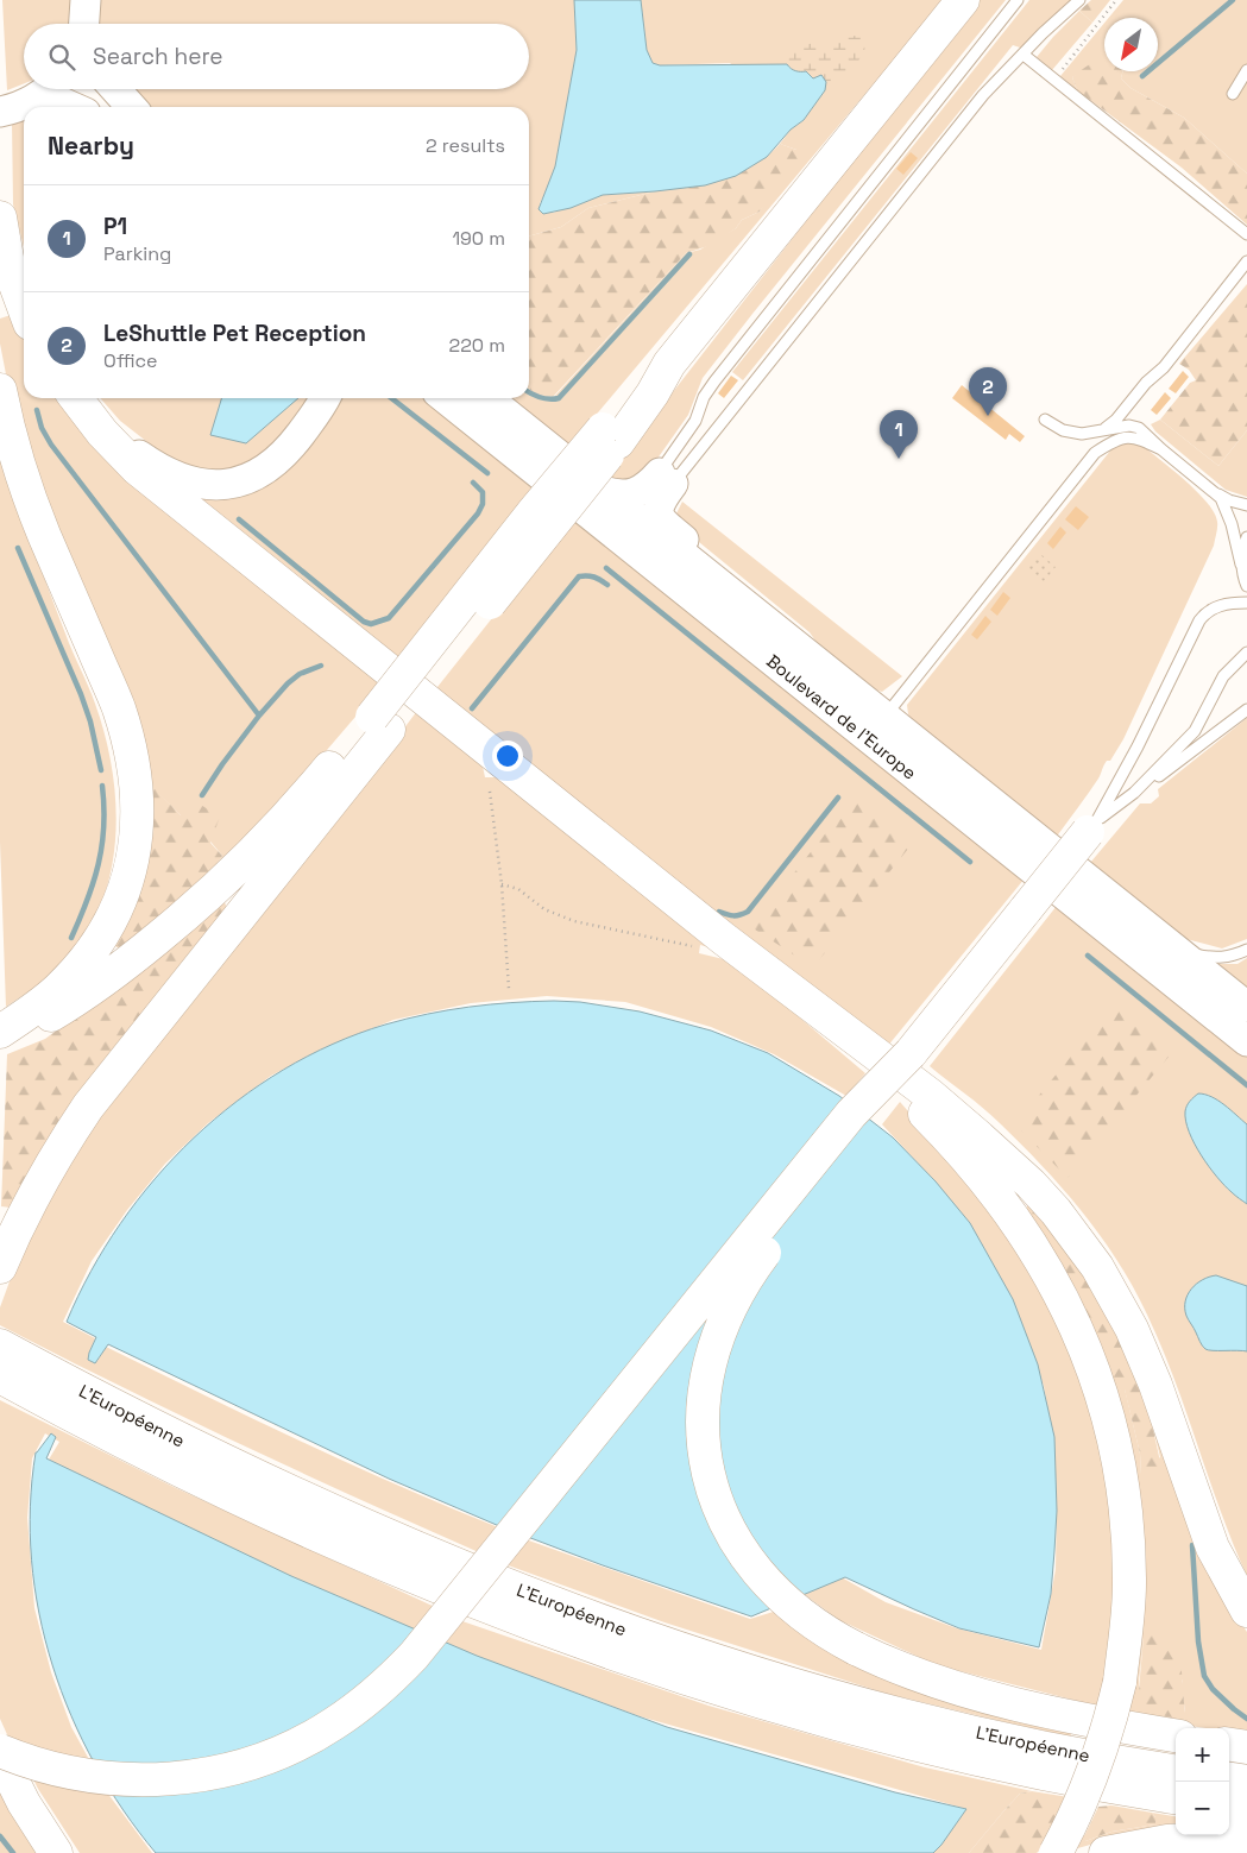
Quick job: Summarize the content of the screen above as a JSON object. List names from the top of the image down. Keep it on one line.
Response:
{"streets":{"highway":["L'Européenne"],"main road":["Boulevard de l'Europe"]},"north":"bottom left","page":{"search":"Search here","heading":["Nearby","2 results"],"list":[{"mark":"1","name":"P1","note":"Parking","value":"190 m"},{"mark":"2","name":"LeShuttle Pet Reception","note":"Office","value":"220 m"}],"pins":["2","1"],"map_buttons":["+","−"]}}
